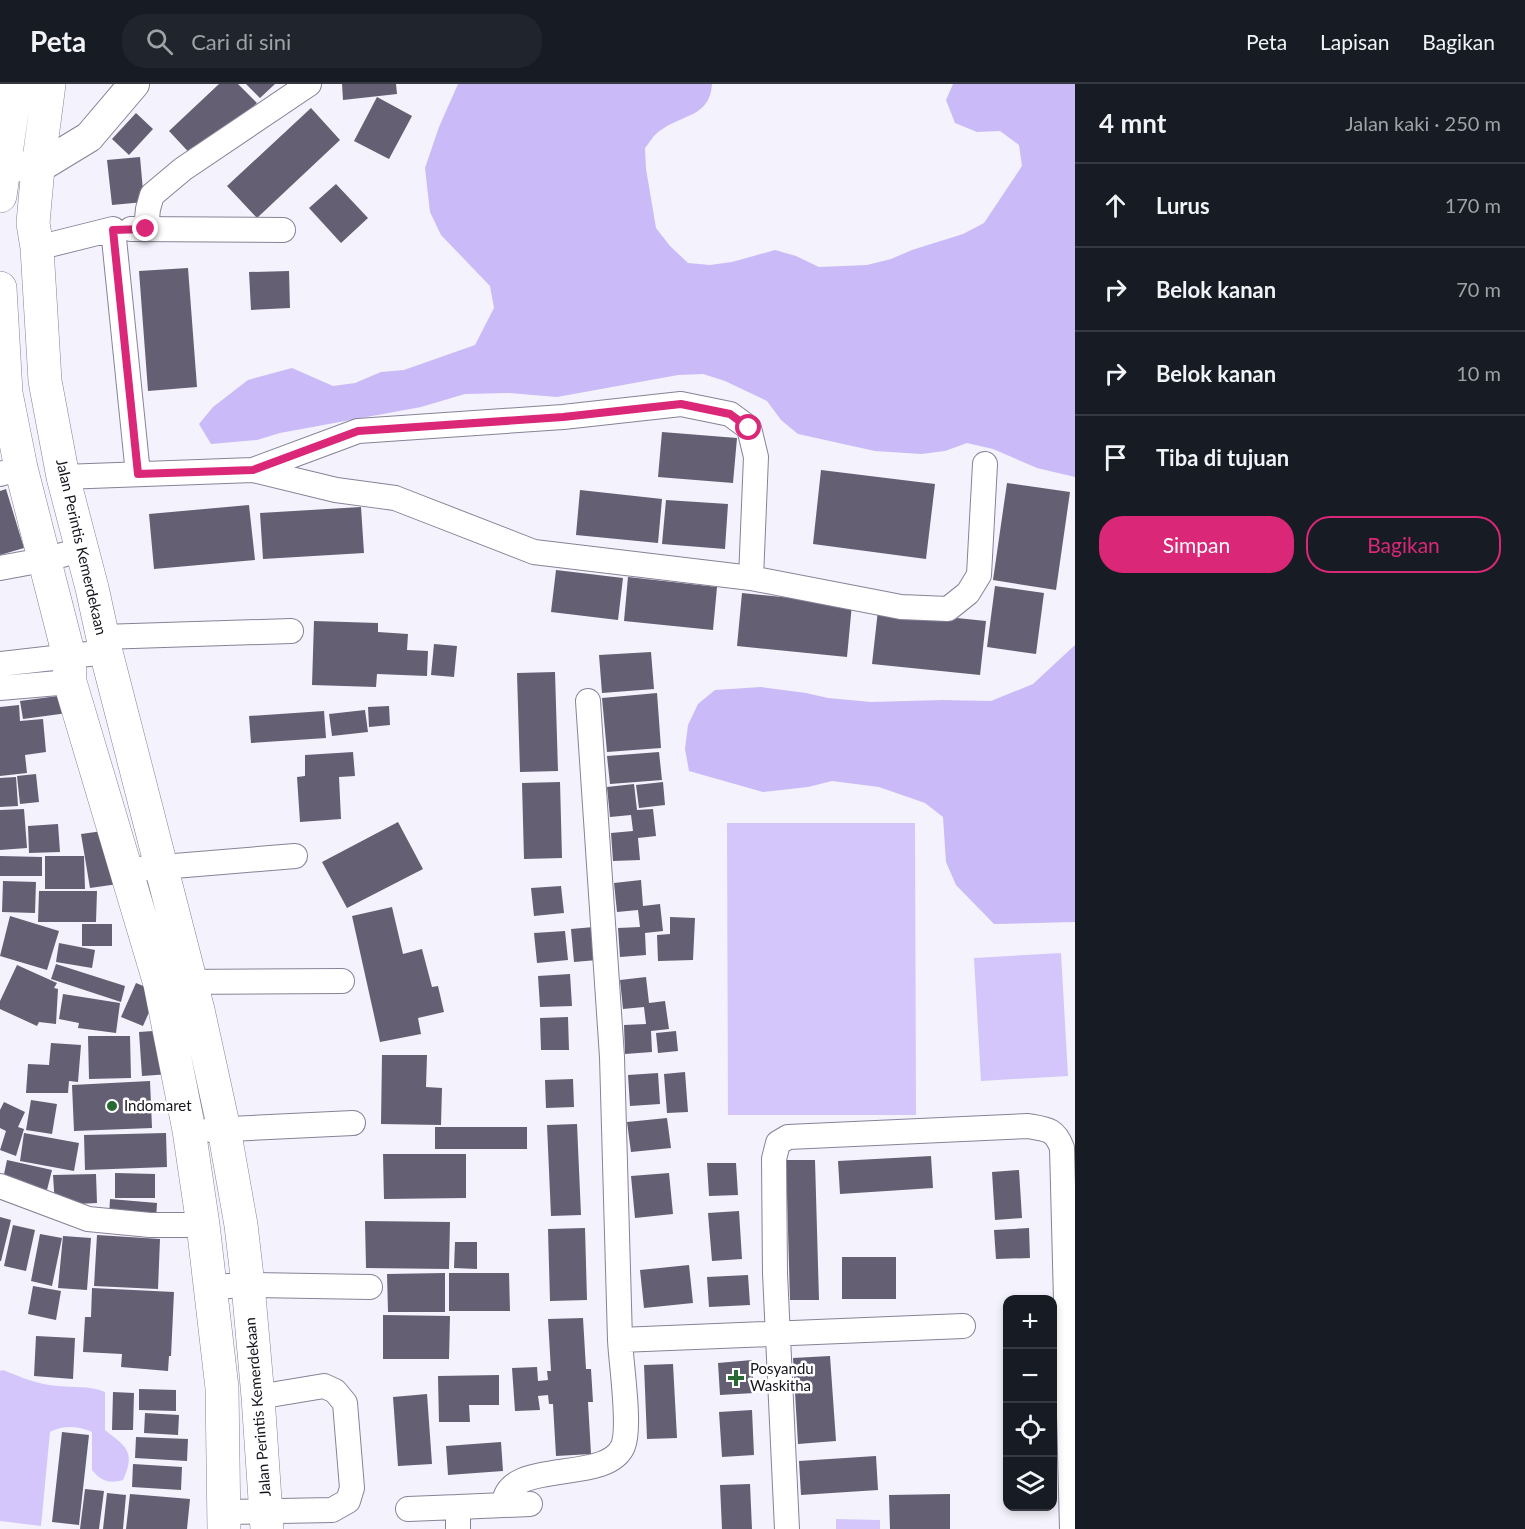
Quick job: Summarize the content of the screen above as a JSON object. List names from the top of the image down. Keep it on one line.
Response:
{"streets":{"highway":["Jalan Perintis Kemerdekaan"]},"places":{"other":["Indomaret"],"health":["Posyandu Waskitha"]},"page":{"header":"Peta","search":"Cari di sini","nav":["Peta","Lapisan","Bagikan"],"heading":["4 mnt","Jalan kaki · 250 m"],"list":[["Lurus","170 m"],["Belok kanan","70 m"],["Belok kanan","10 m"],"Tiba di tujuan"],"buttons":["Simpan","Bagikan"],"map_buttons":["+","−"]}}
